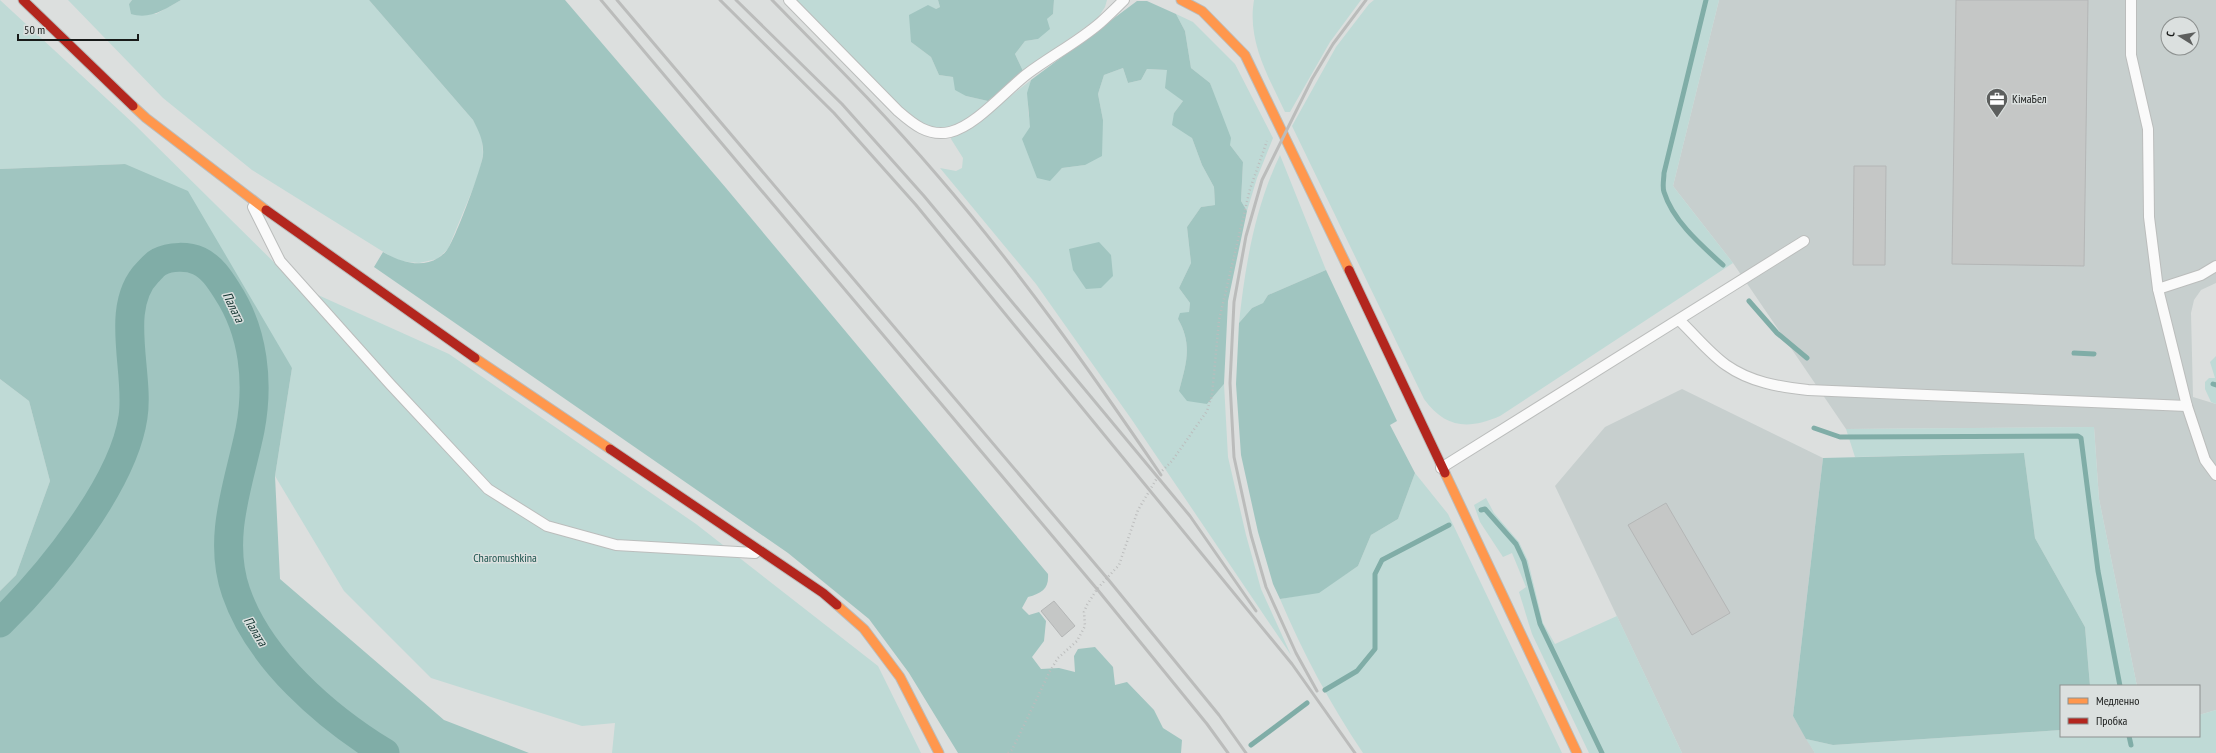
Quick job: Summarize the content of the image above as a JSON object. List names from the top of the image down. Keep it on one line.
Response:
{"water":["Палата"],"parks":["Charomushkina"],"places":{"office":["КімаБел"]},"legend":["Медленно","Пробка"],"scale_bar":"50 m","north":"left"}
